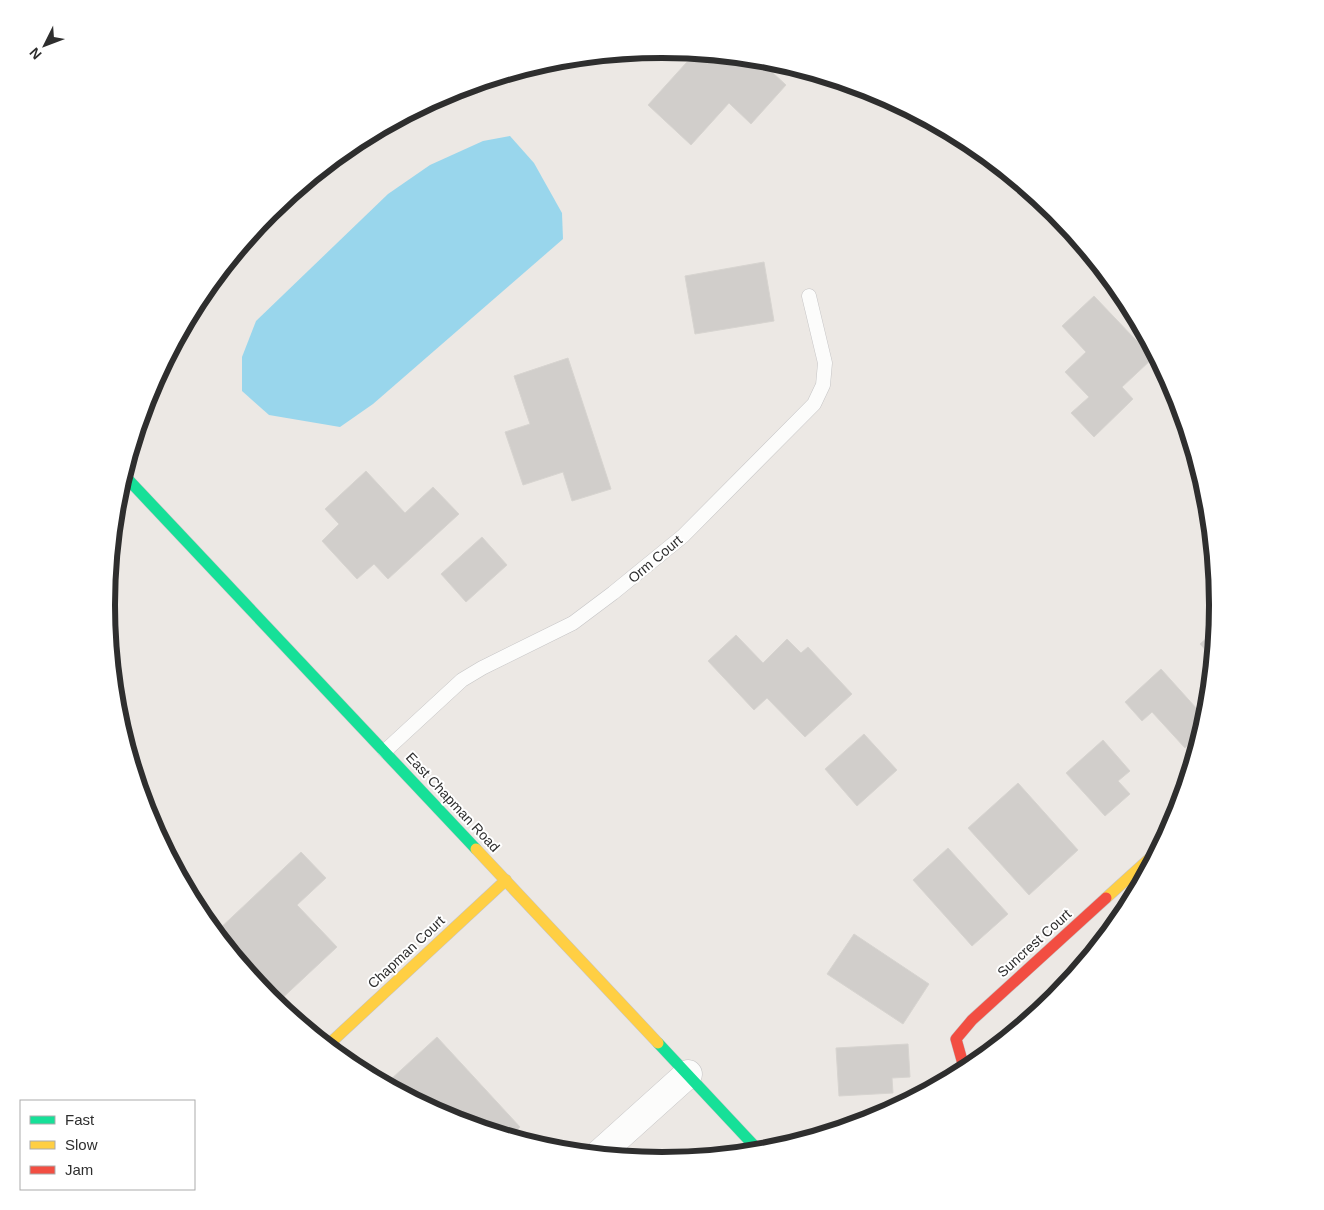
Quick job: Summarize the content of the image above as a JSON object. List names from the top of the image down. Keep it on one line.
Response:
{"streets":{"street":["East Chapman Road","Suncrest Court","Chapman Court"],"lane":["Orm Court"]},"crossings":[["Orm Court","East Chapman Road"],["East Chapman Road","Chapman Court"]],"legend":["Fast","Slow","Jam"],"north":"bottom left"}
